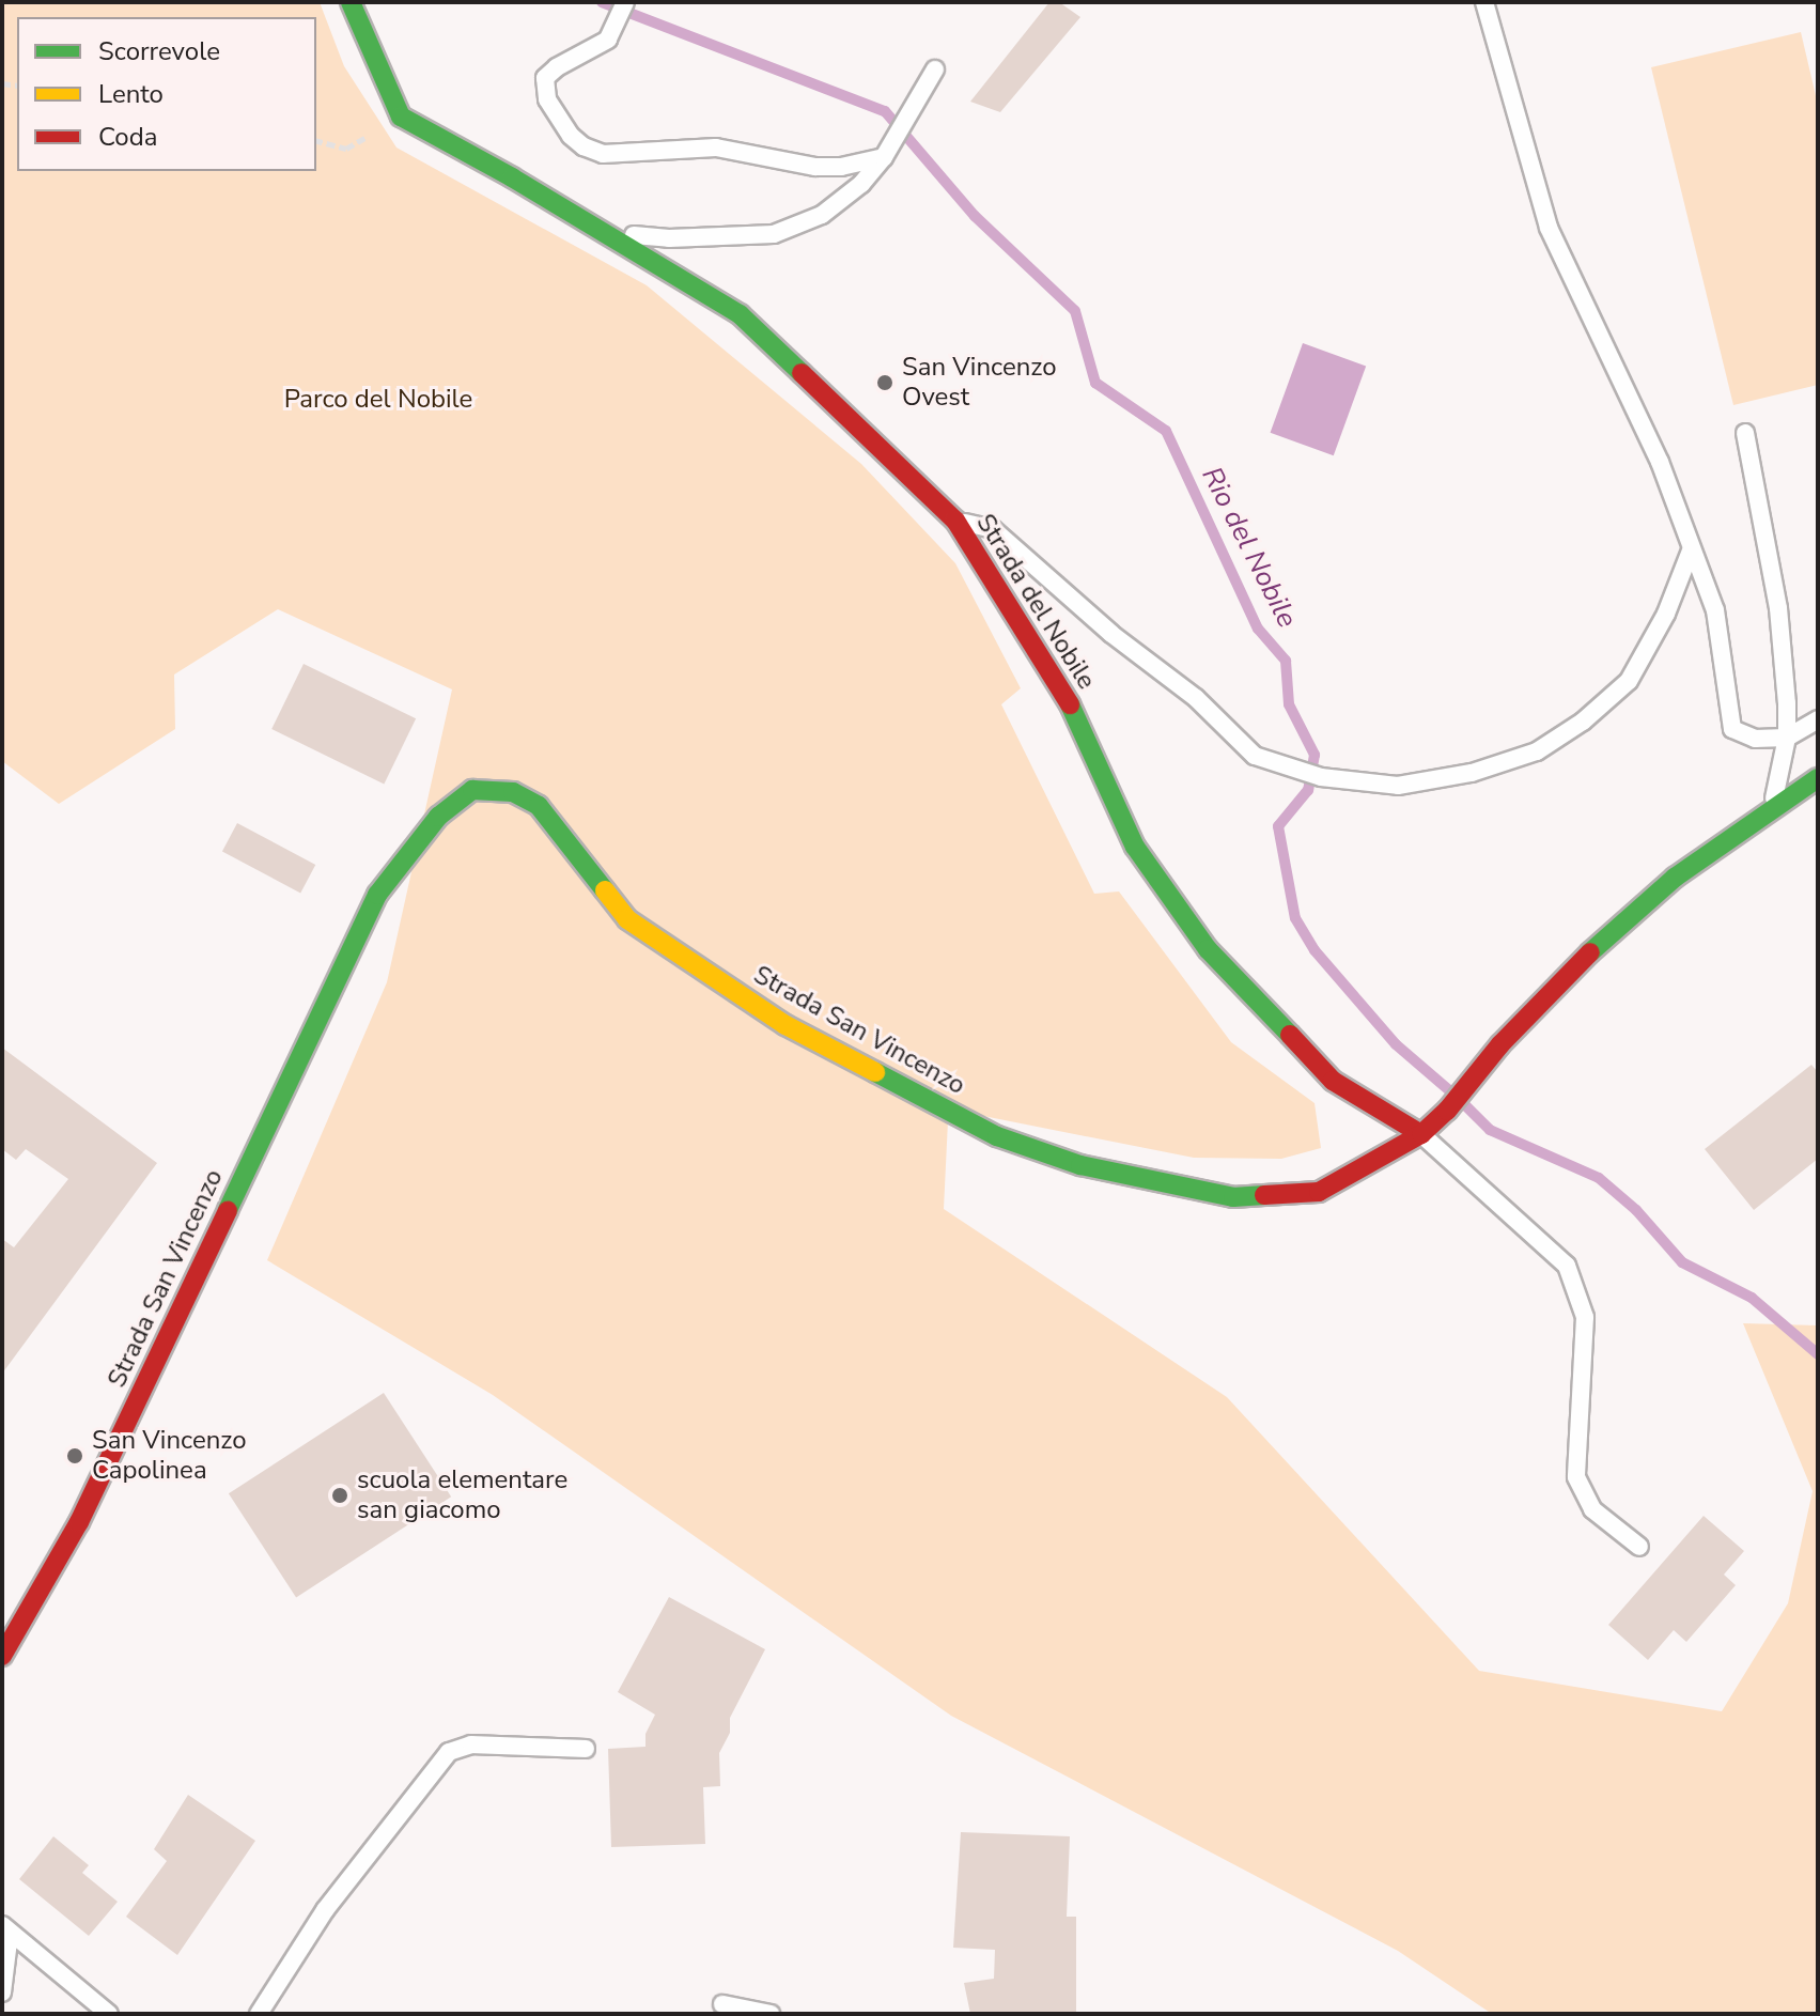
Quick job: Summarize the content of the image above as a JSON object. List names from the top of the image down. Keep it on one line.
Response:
{"streets":{"street":["Strada del Nobile","Strada San Vincenzo"]},"crossings":[["Strada del Nobile","Strada San Vincenzo"]],"water":["Rio del Nobile"],"parks":["Parco del Nobile"],"places":["San Vincenzo Ovest","San Vincenzo Capolinea","scuola elementare san giacomo"],"legend":["Scorrevole","Lento","Coda"]}
